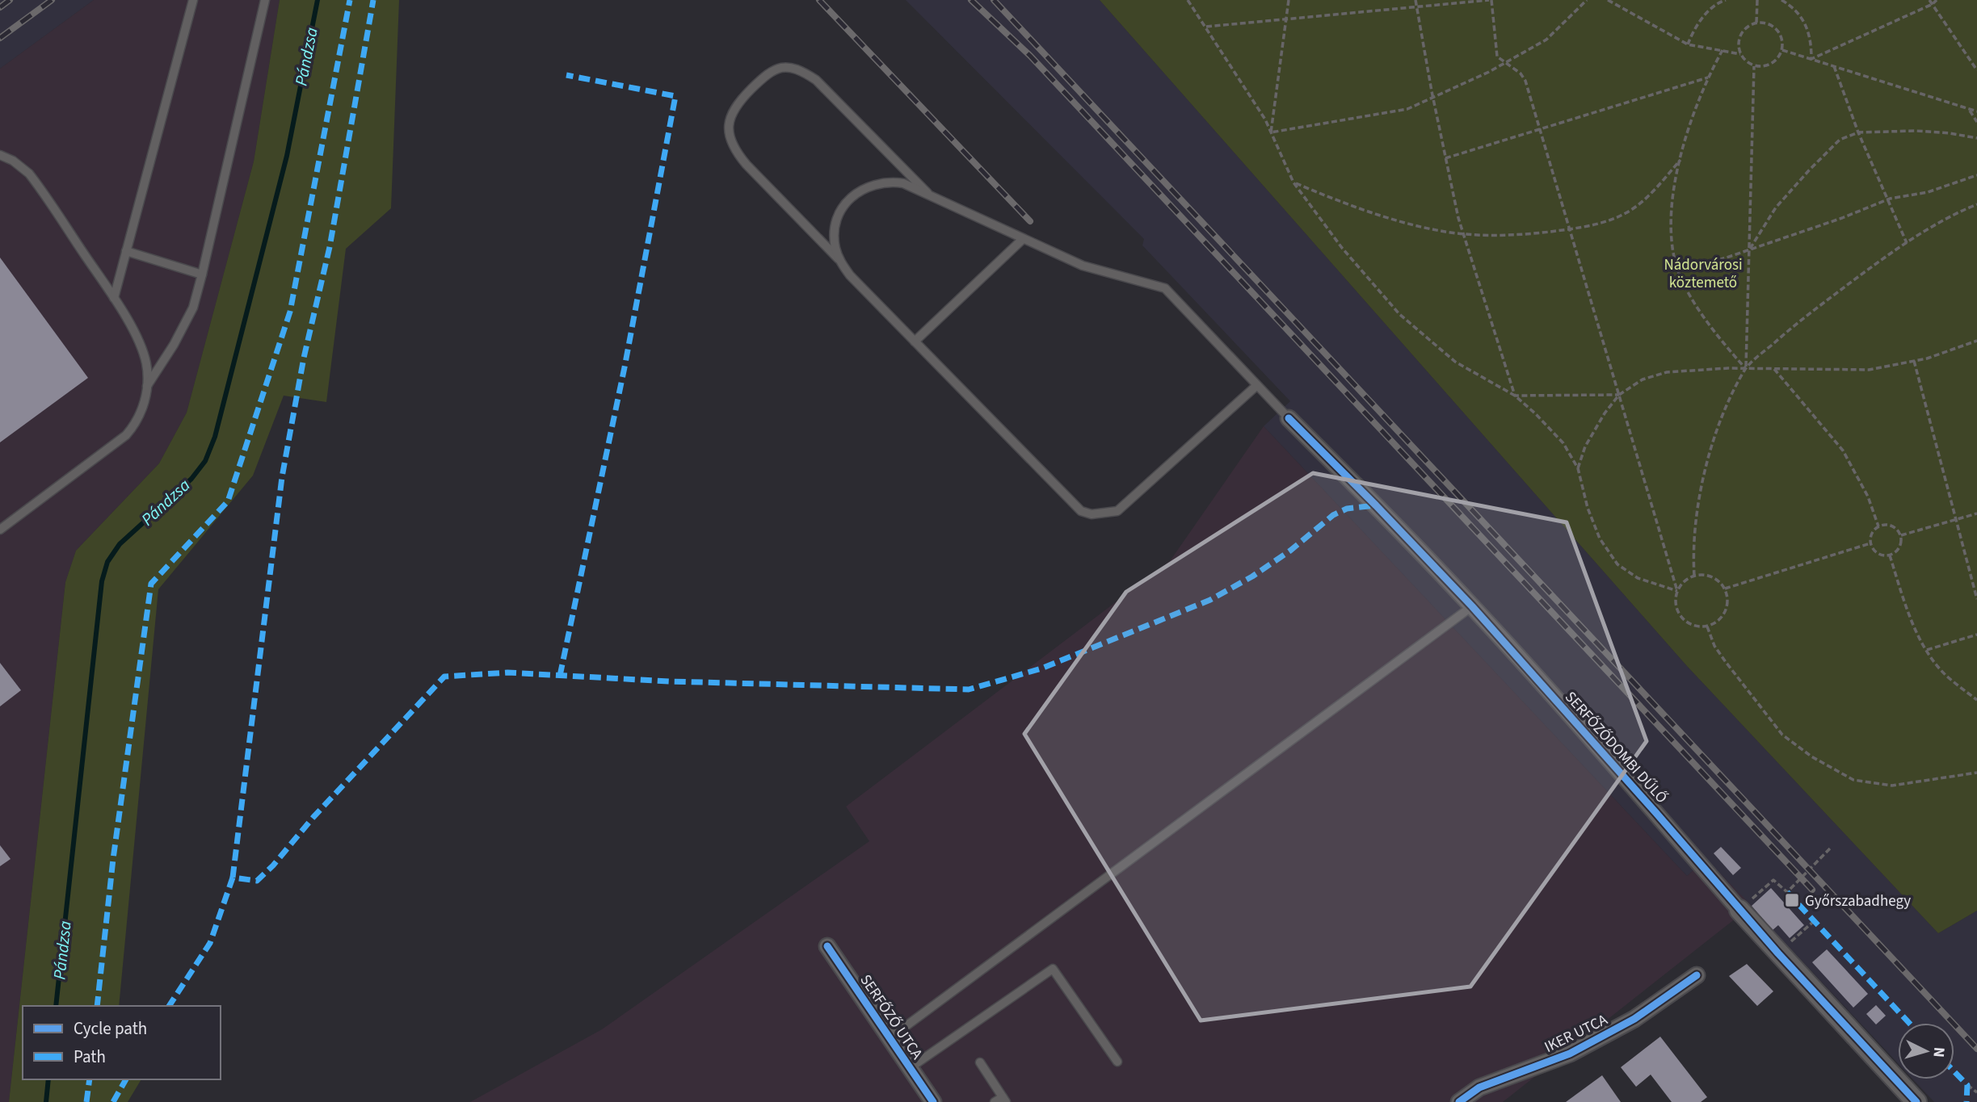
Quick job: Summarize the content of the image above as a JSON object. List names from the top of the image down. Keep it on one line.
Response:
{"streets":{"street":["SERFŐZŐDOMBI DŰLŐ","SERFŐZŐ UTCA","IKER UTCA"]},"water":["Pándzsa"],"parks":["Nádorvárosi köztemető"],"places":{"transit":["Győrszabadhegy"]},"legend":["Cycle path","Path"],"north":"right"}
